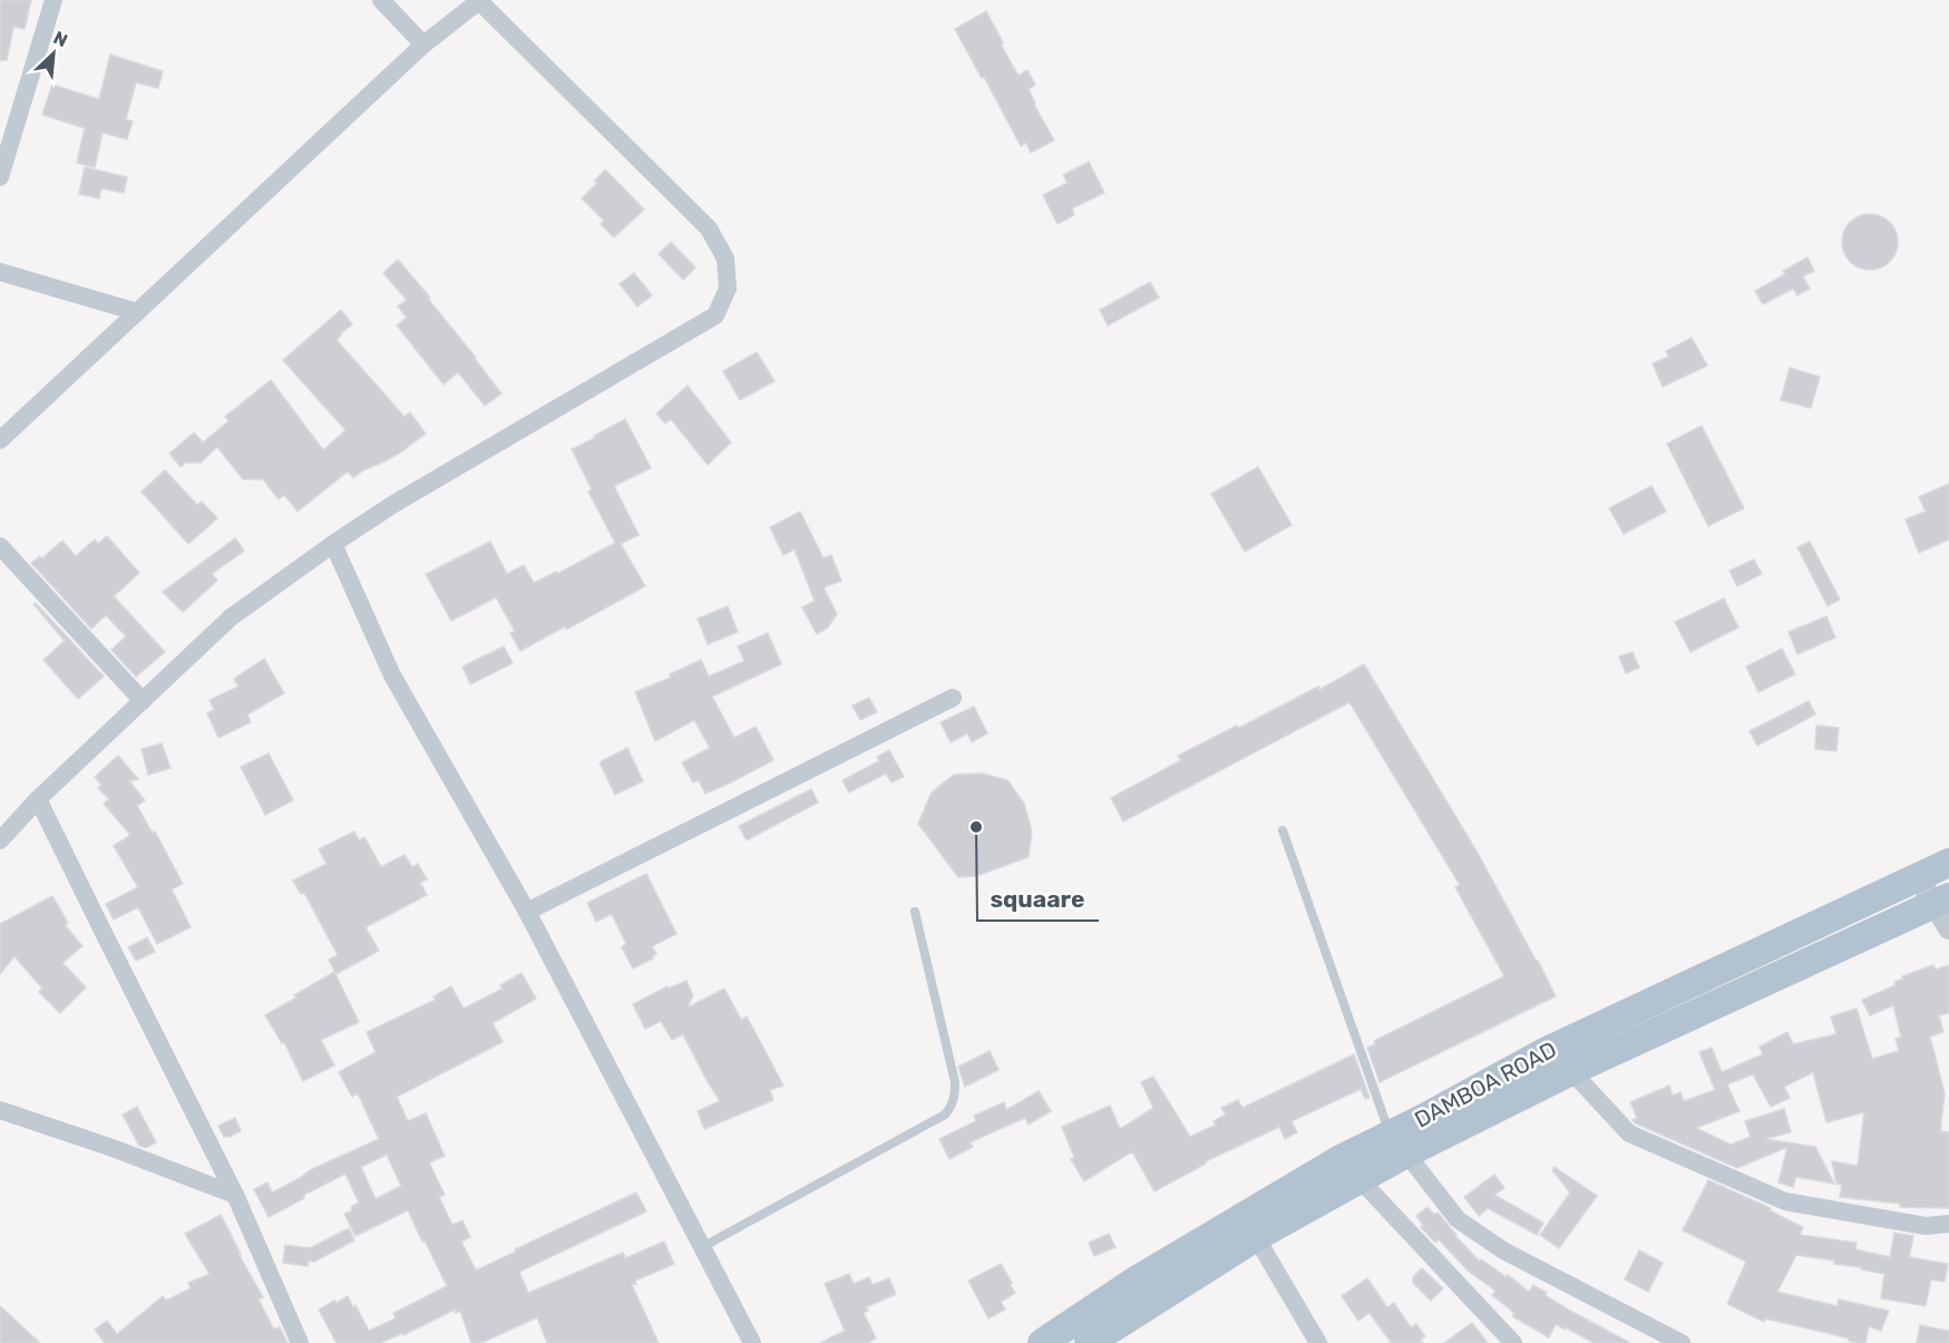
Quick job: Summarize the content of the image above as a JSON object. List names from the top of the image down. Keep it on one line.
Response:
{"streets":{"main road":["DAMBOA ROAD"]},"places":["squaare"],"north":"top right"}
